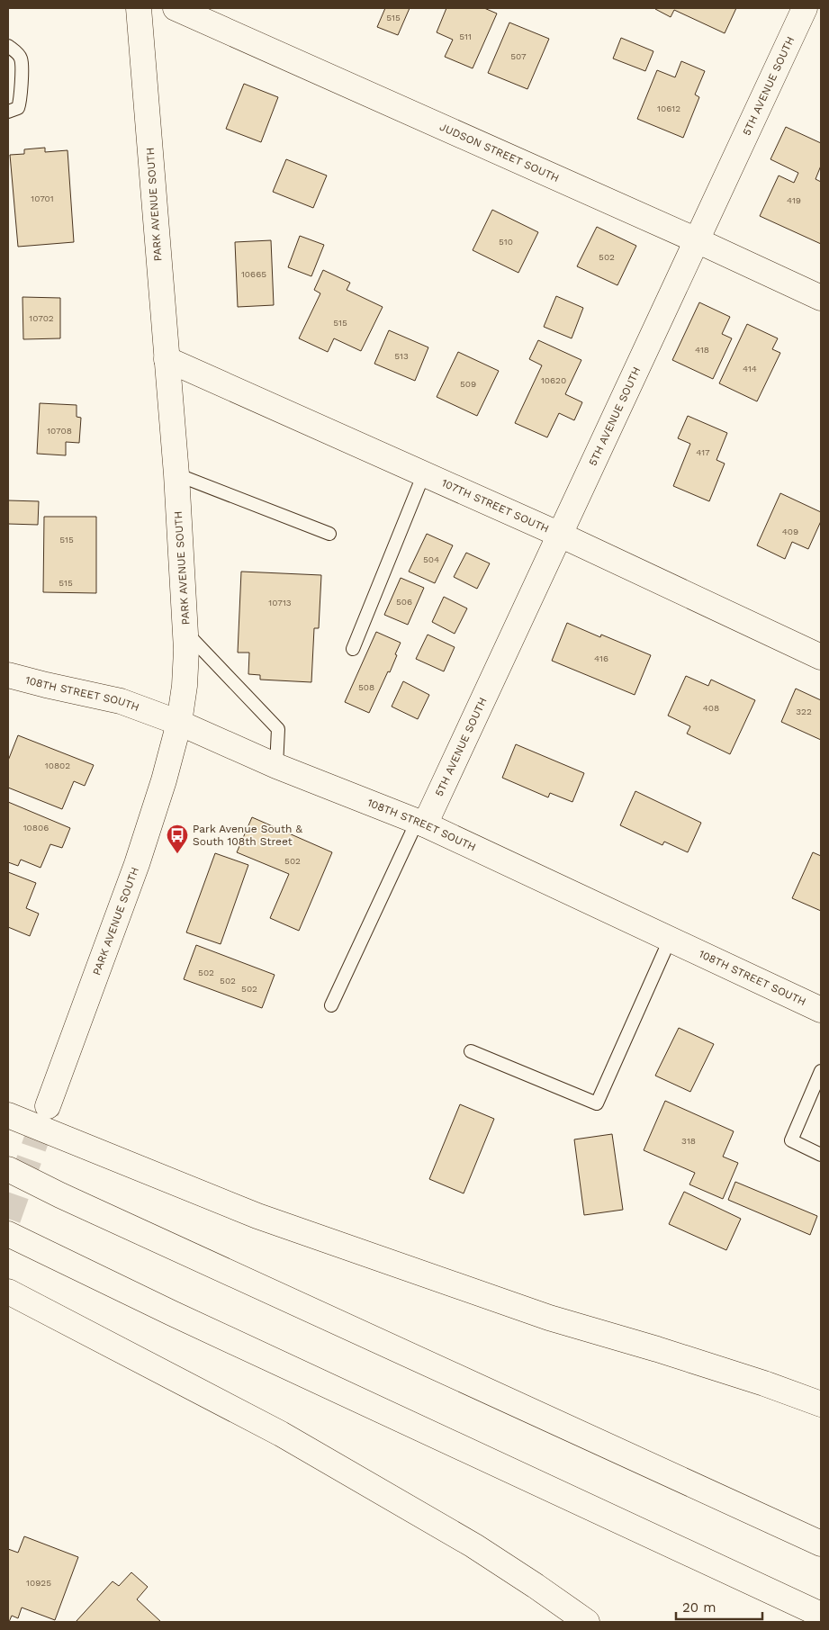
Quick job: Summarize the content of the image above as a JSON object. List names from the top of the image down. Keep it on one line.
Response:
{"streets":{"main road":["5TH AVENUE SOUTH","JUDSON STREET SOUTH","PARK AVENUE SOUTH","107TH STREET SOUTH","108TH STREET SOUTH"]},"crossings":[["5TH AVENUE SOUTH","JUDSON STREET SOUTH"],["5TH AVENUE SOUTH","107TH STREET SOUTH"],["5TH AVENUE SOUTH","108TH STREET SOUTH"],["PARK AVENUE SOUTH","107TH STREET SOUTH"],["PARK AVENUE SOUTH","108TH STREET SOUTH"]],"places":{"bus stop":["Park Avenue South & South 108th Street"]},"house_numbers":["515","511","507","10612","10701","419","510","502","10665","10702","515","418","513","414","10620","509","10708","417","409","515","504","515","506","10713","416","508","408","322","10802","10806","502","502","502","502","318","10925"],"scale_bar":"20 m"}
